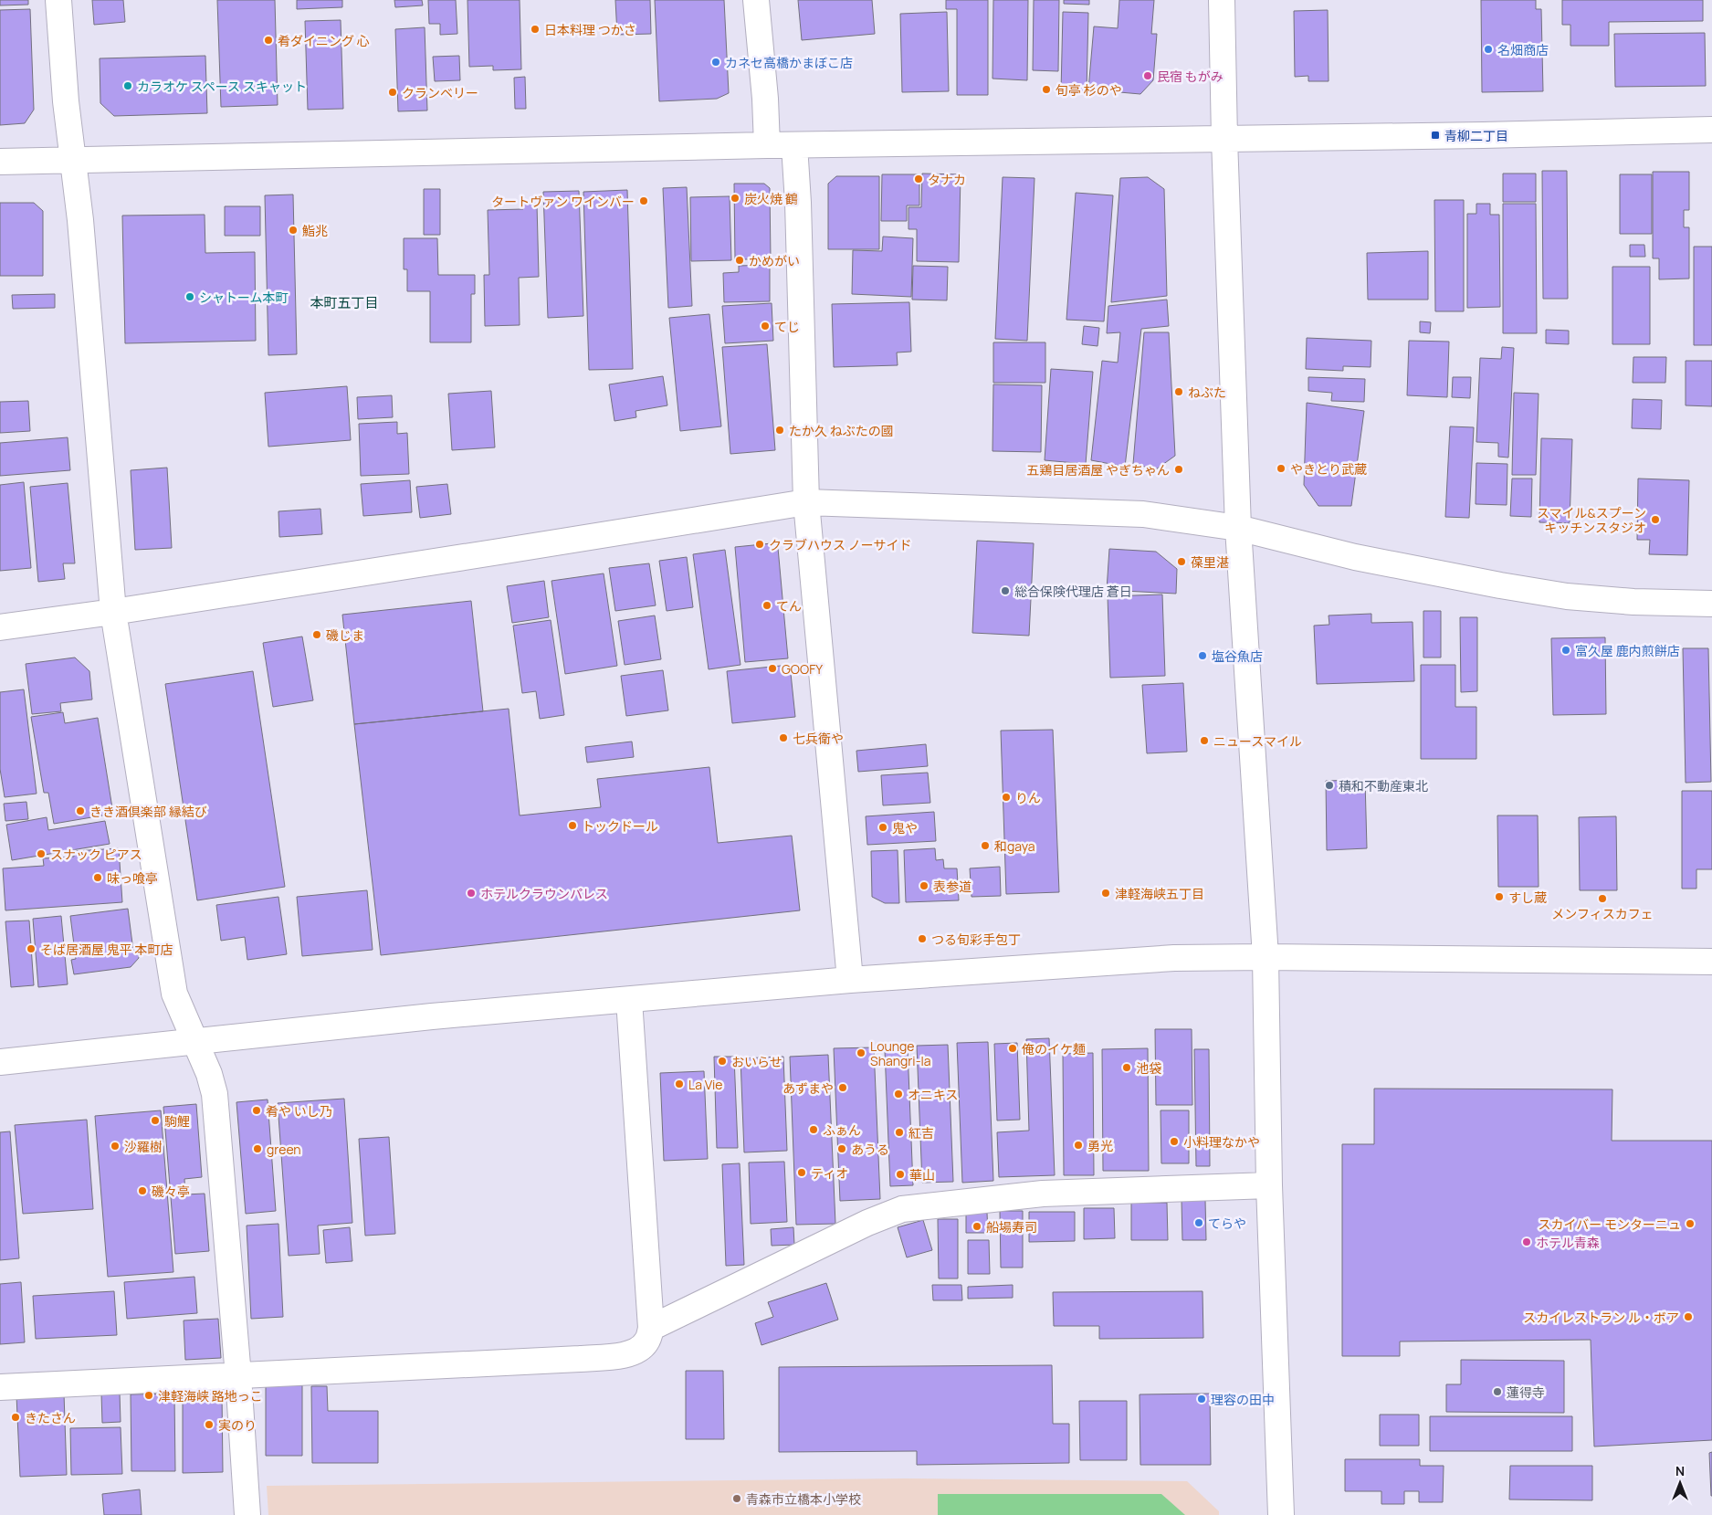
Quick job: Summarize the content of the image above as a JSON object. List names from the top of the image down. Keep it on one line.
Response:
{"districts":["本町五丁目"],"places":{"other":["日本料理 つかさ","肴ダイニング 心","名畑商店","カネセ高橋かまぼこ店","民宿 もがみ","カラオケ スペース スキャット","旬亭 杉のや","クランベリー","タナカ","炭火焼 鶴","タートヴァン ワインバー","鮨兆","かめがい","シャトーム本町","てじ","ねぶた","たか久 ねぶたの國","やきとり武蔵","五鶏目居酒屋 やぎちゃん","スマイル&スプーン キッチンスタジオ","クラブハウス ノーサイド","葆里湛","総合保険代理店 蒼日","てん","磯じま","富久屋 鹿内煎餅店","塩谷魚店","GOOFY","七兵衛や","ニュースマイル","積和不動産東北","りん","きき酒倶楽部 縁結び","トックドール","鬼や","和gaya","スナック ピアス","味っ喰亭","表参道","ホテルクラウンパレス","津軽海峡五丁目","すし蔵","メンフィスカフェ","つる旬彩手包丁","そば居酒屋 鬼平 本町店","俺のイケ麺","Lounge Shangri-la","おいらせ","池袋","La Vie","あずまや","オニキス","肴や いし乃","駒鯉","ふぁん","紅吉","小料理なかや","勇光","沙羅樹","green","あうる","ティオ","華山","磯々亭","てらや","スカイバー モンターニュ","船場寿司","ホテル青森","スカイレストラン ル・ボア","蓮得寺","津軽海峡 路地っこ","理容の田中","きたさん","実のり","青森市立橋本小学校"],"transit":["青柳二丁目"]},"north":"top"}
